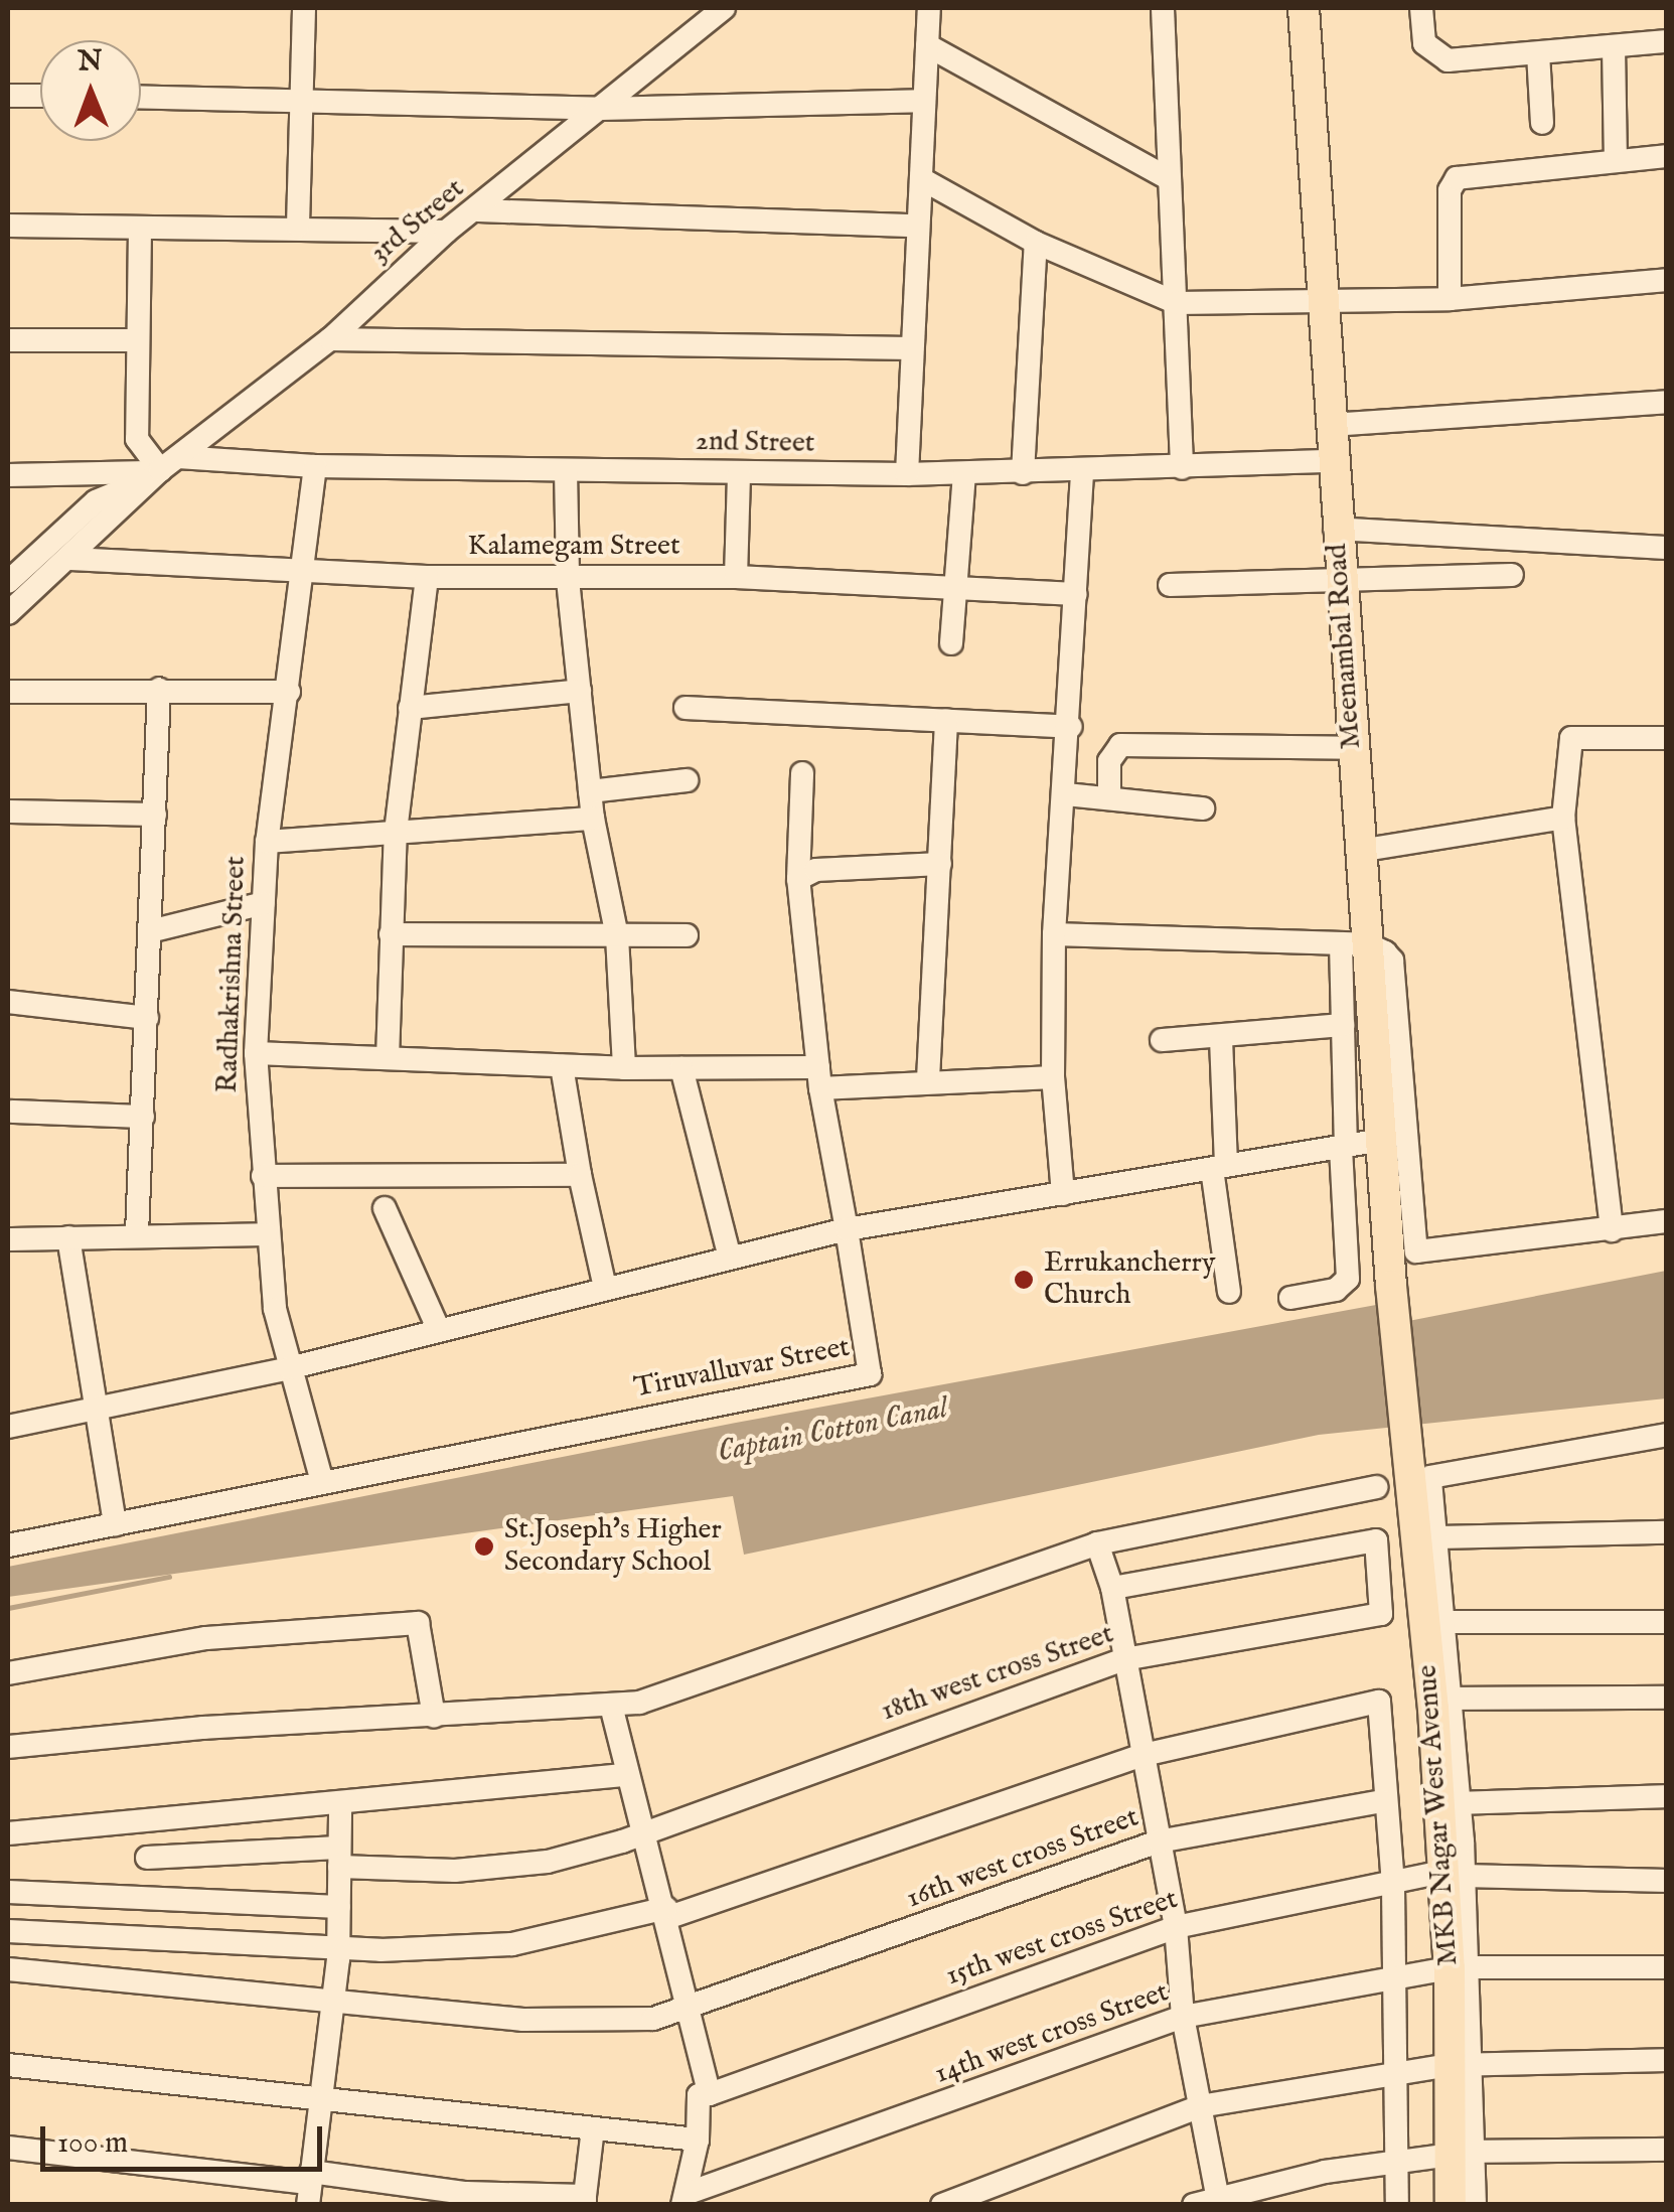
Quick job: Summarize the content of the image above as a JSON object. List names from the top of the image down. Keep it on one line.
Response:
{"streets":{"main road":["Meenambal Road","MKB Nagar West Avenue"],"street":["3rd Street","2nd Street","Kalamegam Street","Radhakrishna Street","Tiruvalluvar Street","18th west cross Street","16th west cross Street","15th west cross Street","14th west cross Street"]},"crossings":[["3rd Street","2nd Street"],["3rd Street","Kalamegam Street"],["2nd Street","Meenambal Road"],["2nd Street","Radhakrishna Street"],["Kalamegam Street","Radhakrishna Street"],["Meenambal Road","MKB Nagar West Avenue"],["Radhakrishna Street","Tiruvalluvar Street"],["MKB Nagar West Avenue","15th west cross Street"],["MKB Nagar West Avenue","14th west cross Street"]],"water":["Captain Cotton Canal"],"places":["Errukancherry Church","St.Joseph's Higher Secondary School"],"scale_bar":"100 m","north":"top"}
